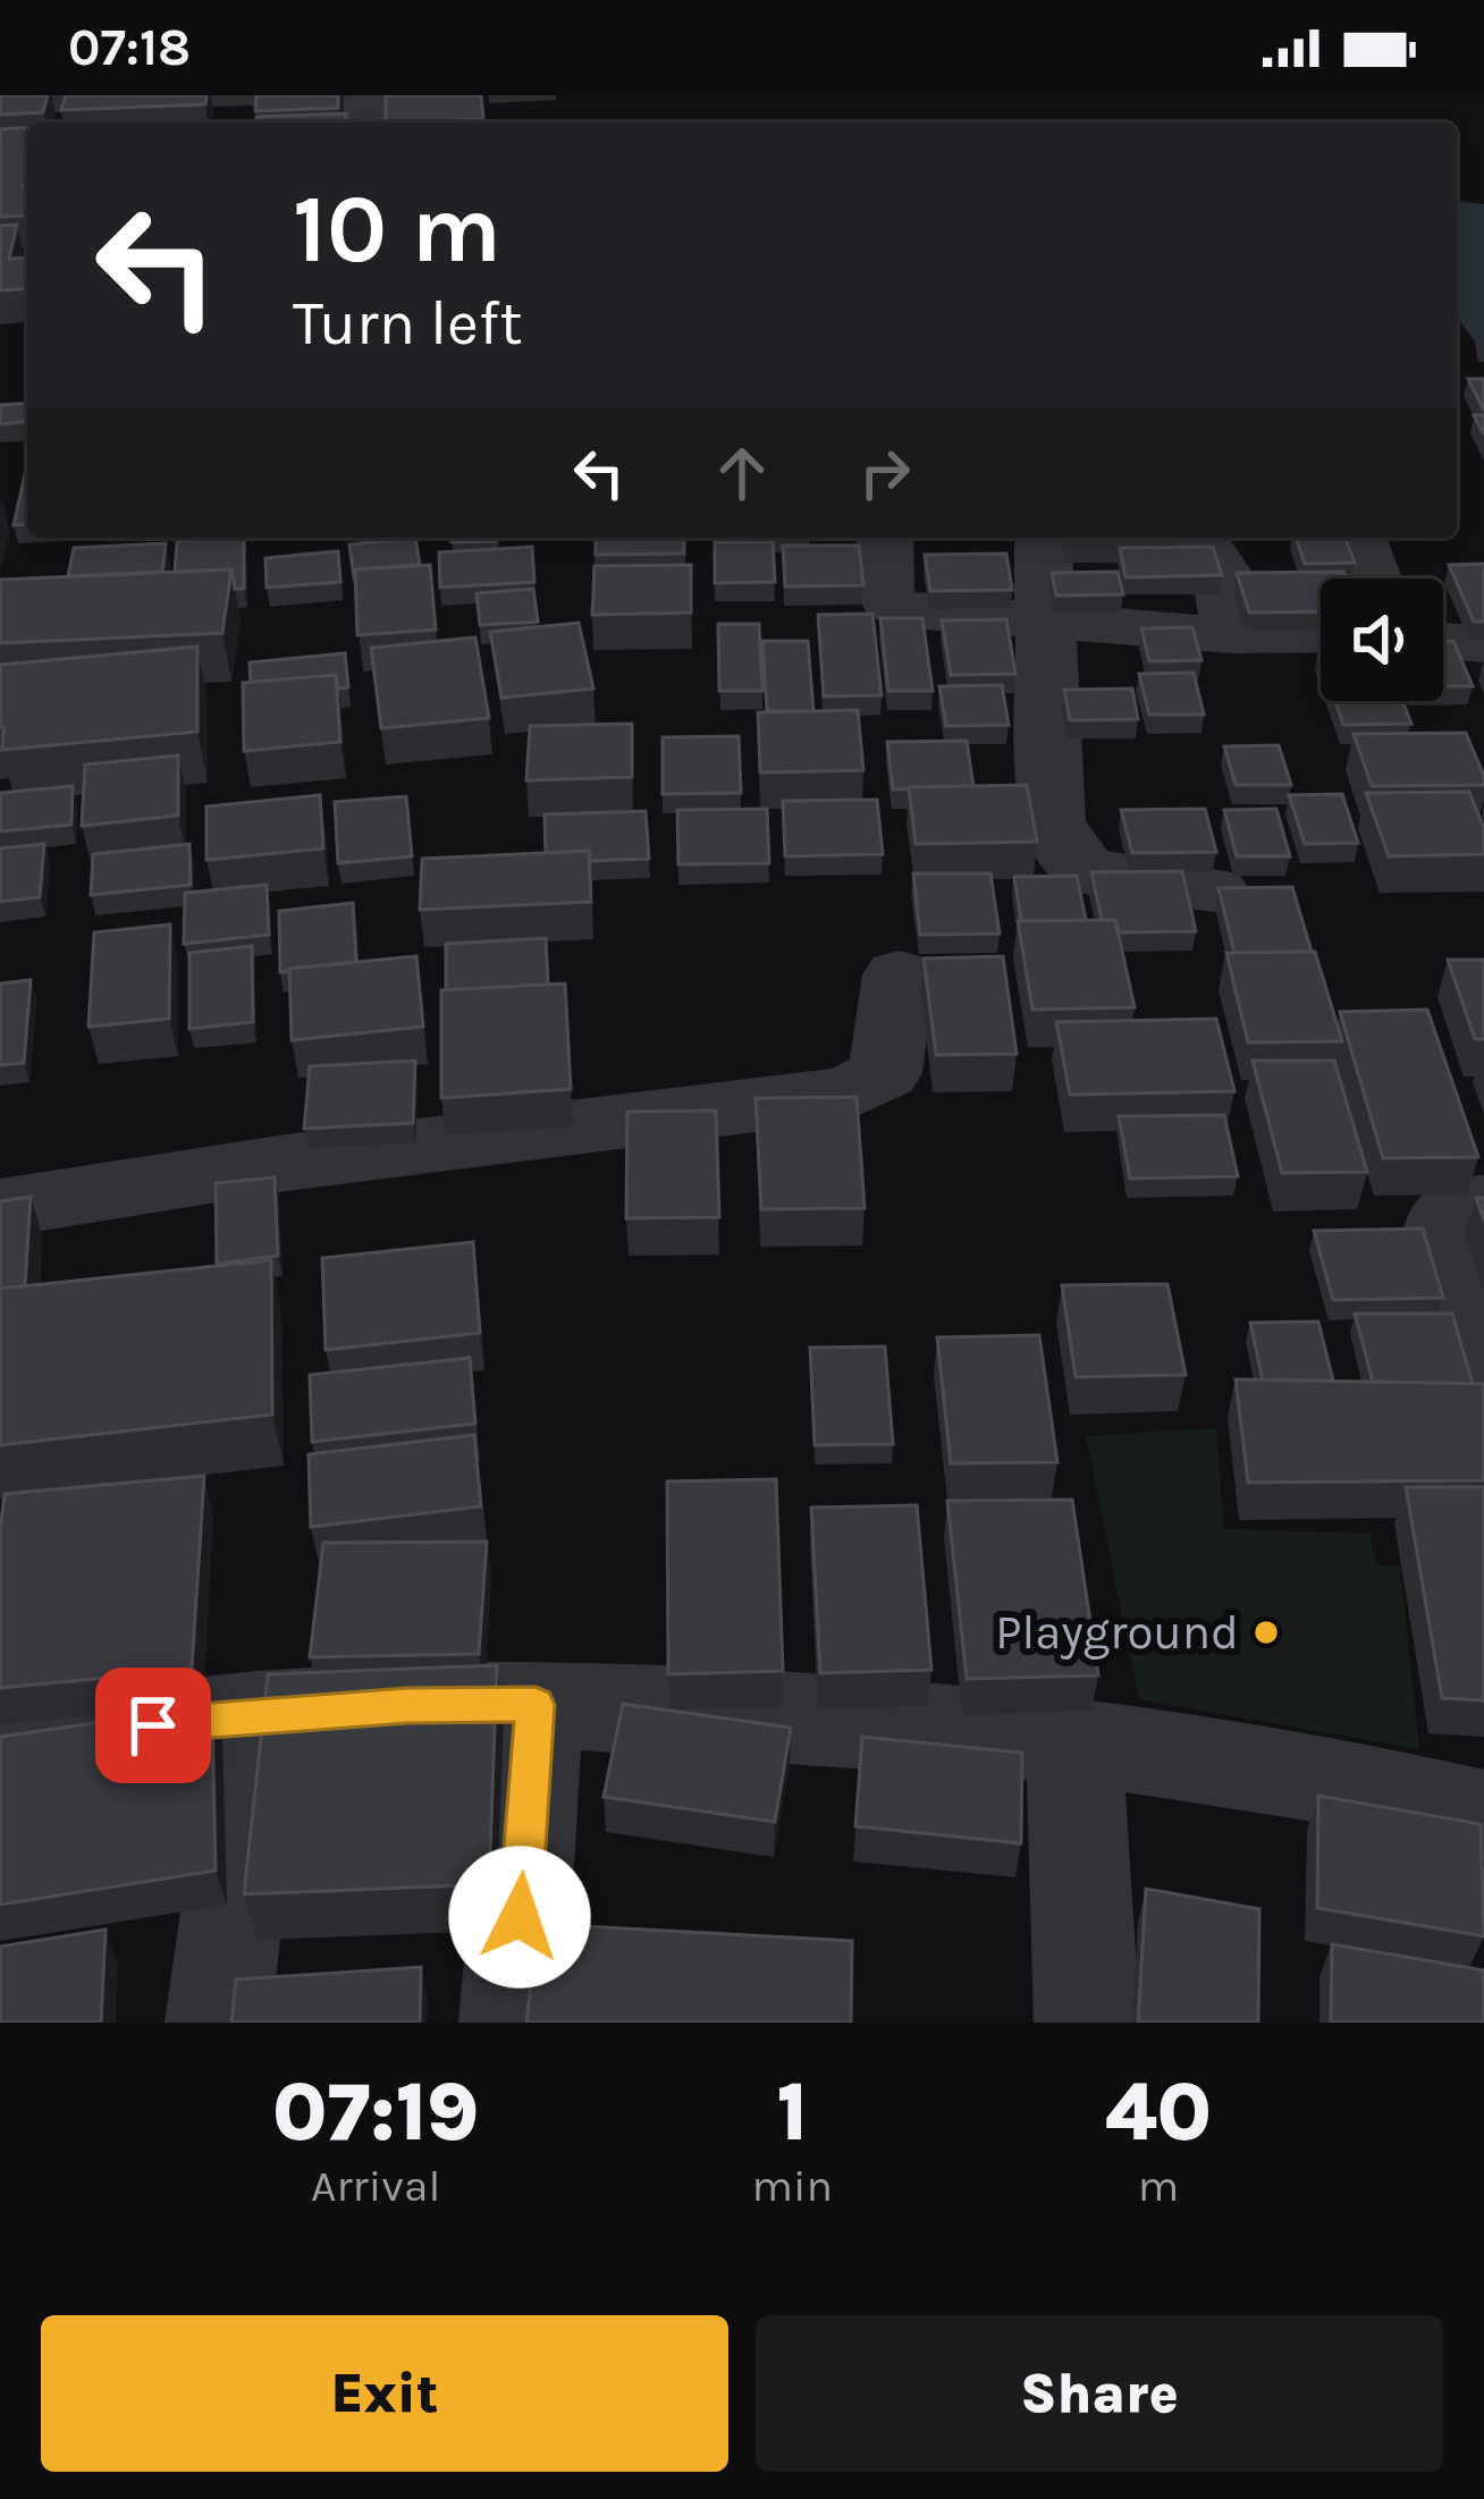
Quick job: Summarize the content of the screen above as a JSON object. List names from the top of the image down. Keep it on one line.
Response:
{"places":["Playground"],"page":{"status":"07:18","turn":["10 m","Turn left"],"eta":["07:19","Arrival","1","min","40","m"],"buttons":["Exit","Share"]}}
